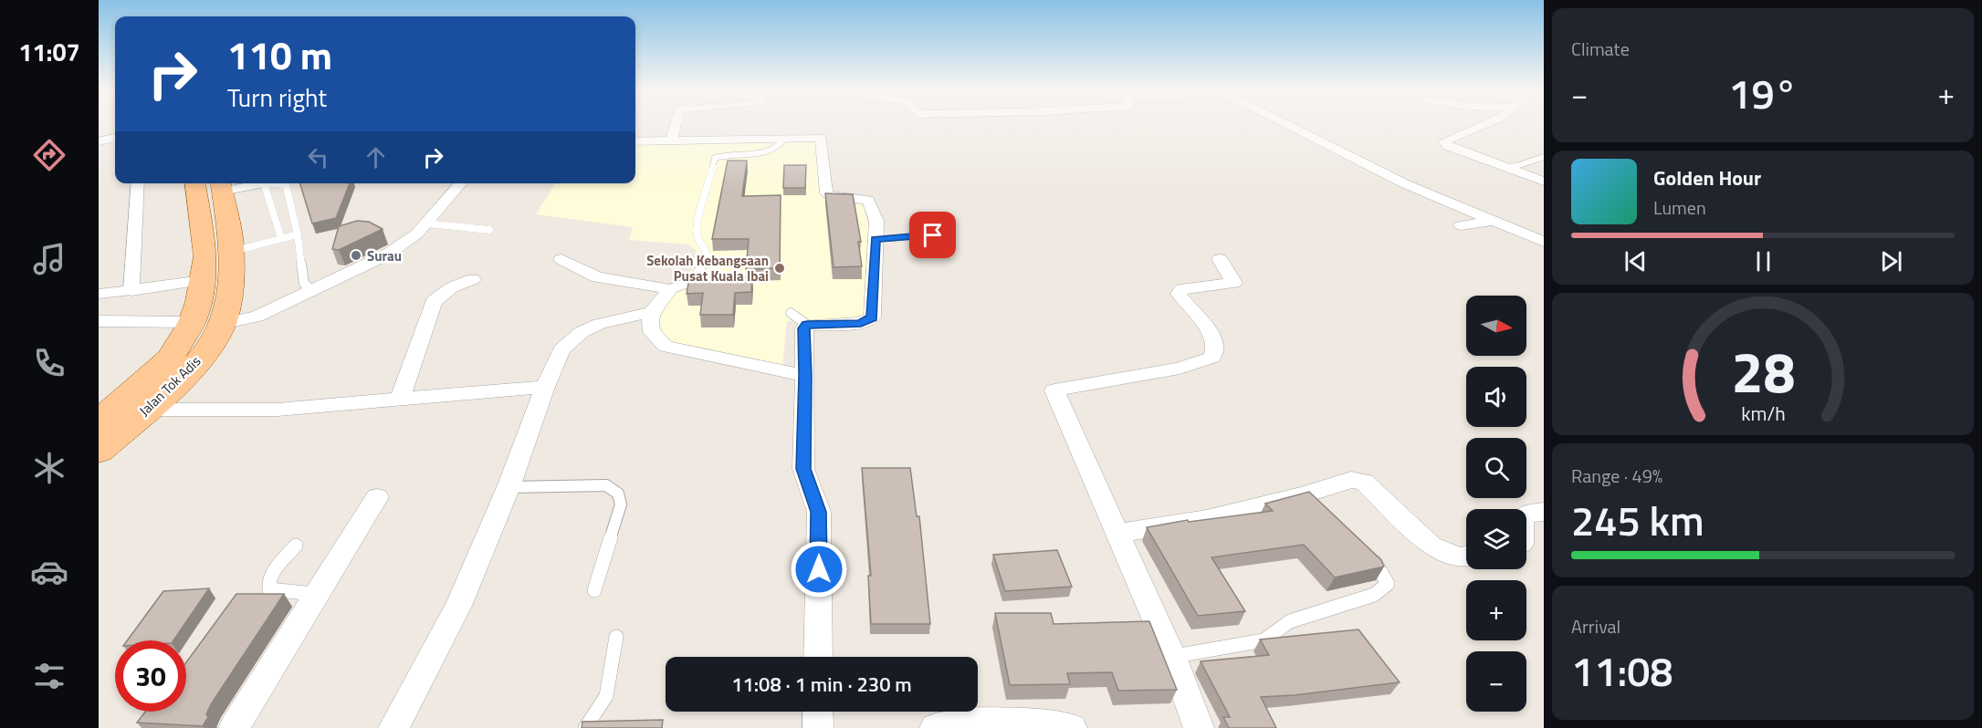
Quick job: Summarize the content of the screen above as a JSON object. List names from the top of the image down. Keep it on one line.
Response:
{"streets":{"main road":["Jalan Tok Adis"]},"places":["Surau","Sekolah Kebangsaan Pusat Kuala Ibai"],"north":"right","page":{"tabs":"11:07","tile":["Climate",["Range · 49%","245 km"],["Arrival","11:08"]],"turn":["110 m","Turn right"],"heat":["−","19°","+"],"song":["Golden Hour","Lumen"],"map_buttons":["+","−"],"limit":"30","trip":"11:08 · 1 min · 230 m","gauge":["28","km/h"]}}
